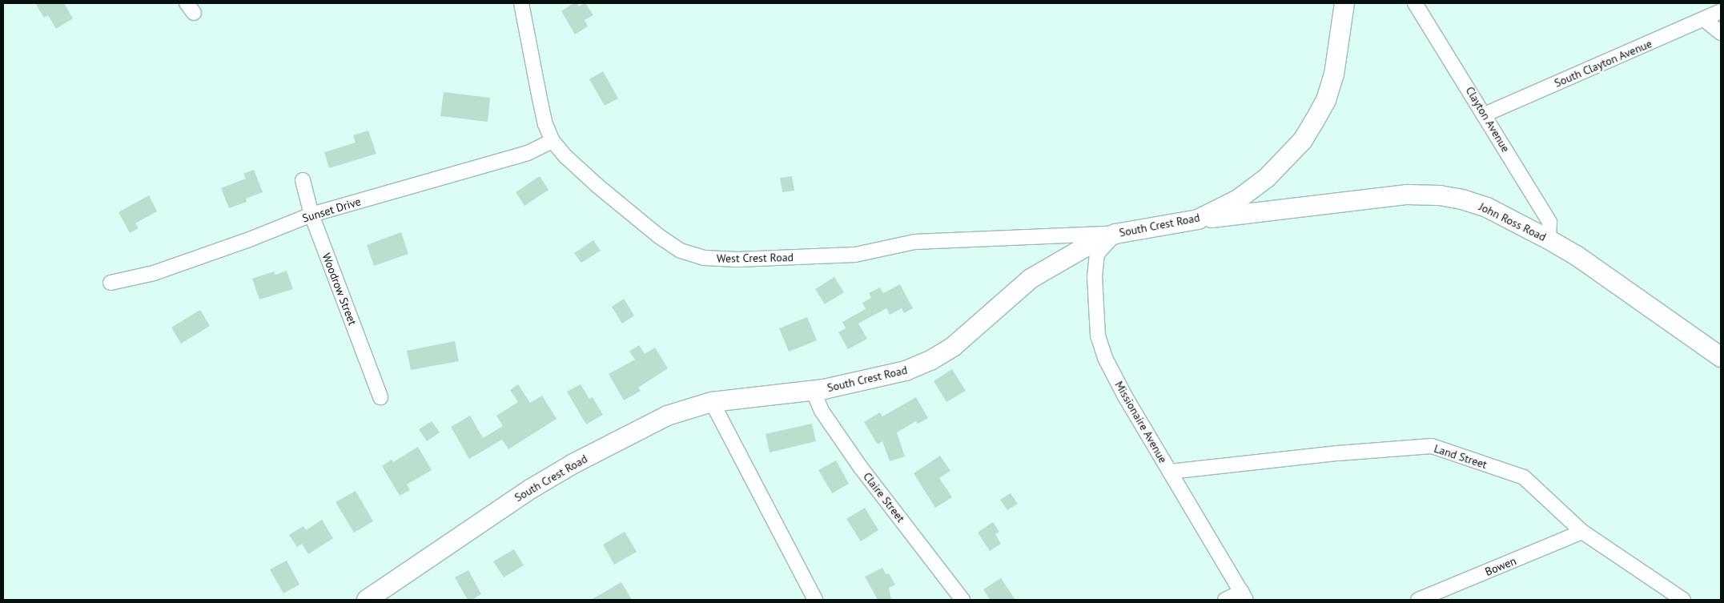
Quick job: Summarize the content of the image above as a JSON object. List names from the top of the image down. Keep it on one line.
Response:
{"streets":{"street":["South Clayton Avenue","Clayton Avenue","Sunset Drive","John Ross Road","South Crest Road","West Crest Road","Woodrow Street","Missionaire Avenue","Land Street","Claire Street","Bowen"]},"crossings":[["South Clayton Avenue","Clayton Avenue"],["Clayton Avenue","John Ross Road"],["Sunset Drive","West Crest Road"],["Sunset Drive","Woodrow Street"],["John Ross Road","South Crest Road"],["South Crest Road","West Crest Road"],["South Crest Road","Missionaire Avenue"],["South Crest Road","Claire Street"],["West Crest Road","Missionaire Avenue"],["Missionaire Avenue","Land Street"],["Land Street","Bowen"]]}
